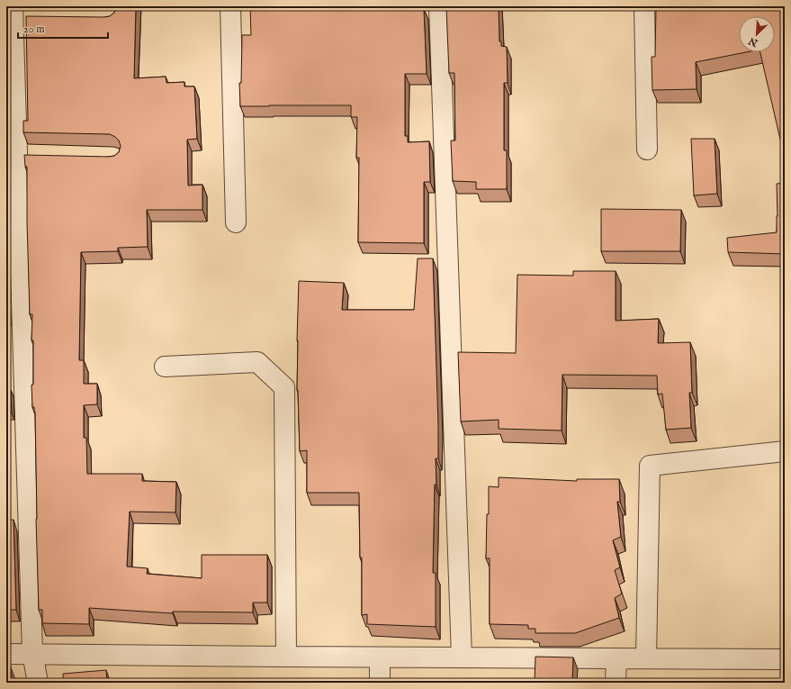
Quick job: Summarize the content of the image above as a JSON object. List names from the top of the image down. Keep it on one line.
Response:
{"scale_bar":"20 m","north":"bottom left"}
